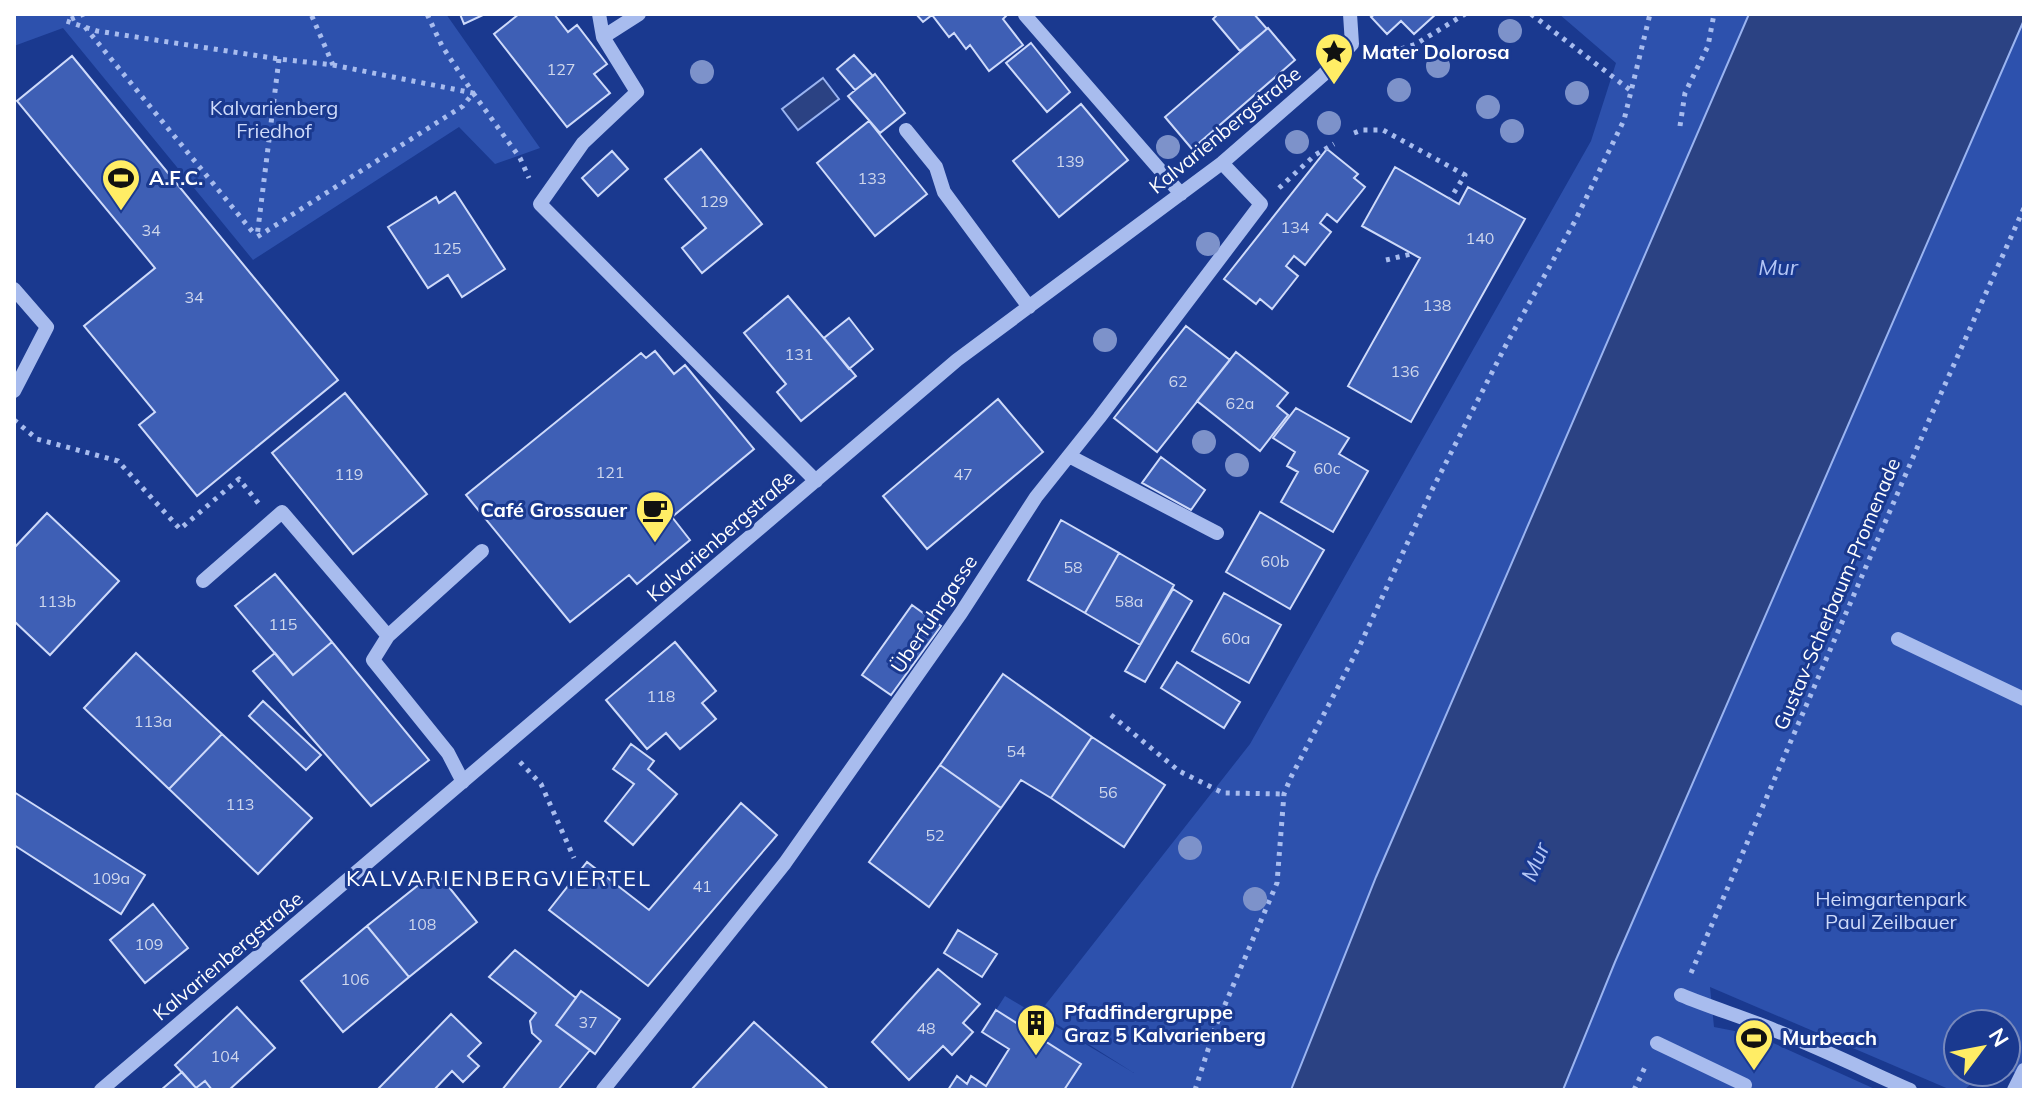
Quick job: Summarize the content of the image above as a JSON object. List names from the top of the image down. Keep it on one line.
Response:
{"streets":{"street":["Kalvarienbergstraße","Überfuhrgasse"],"path":["Gustav-Scherbaum-Promenade"]},"districts":["KALVARIENBERGVIERTEL"],"water":["Mur"],"parks":["Kalvarienberg Friedhof","Heimgartenpark Paul Zeilbauer"],"places":{"place":["Mater Dolorosa"],"sports":["A.F.C.","Murbeach"],"cafe":["Café Grossauer"],"building":["Pfadfindergruppe Graz 5 Kalvarienberg"]},"house_numbers":["127","139","133","129","134","34","140","125","34","138","131","136","62","62a","60c","121","119","47","60b","58","113b","58a","115","60a","118","113a","54","56","113","52","109a","41","108","109","106","37","48","104"],"north":"top right"}
